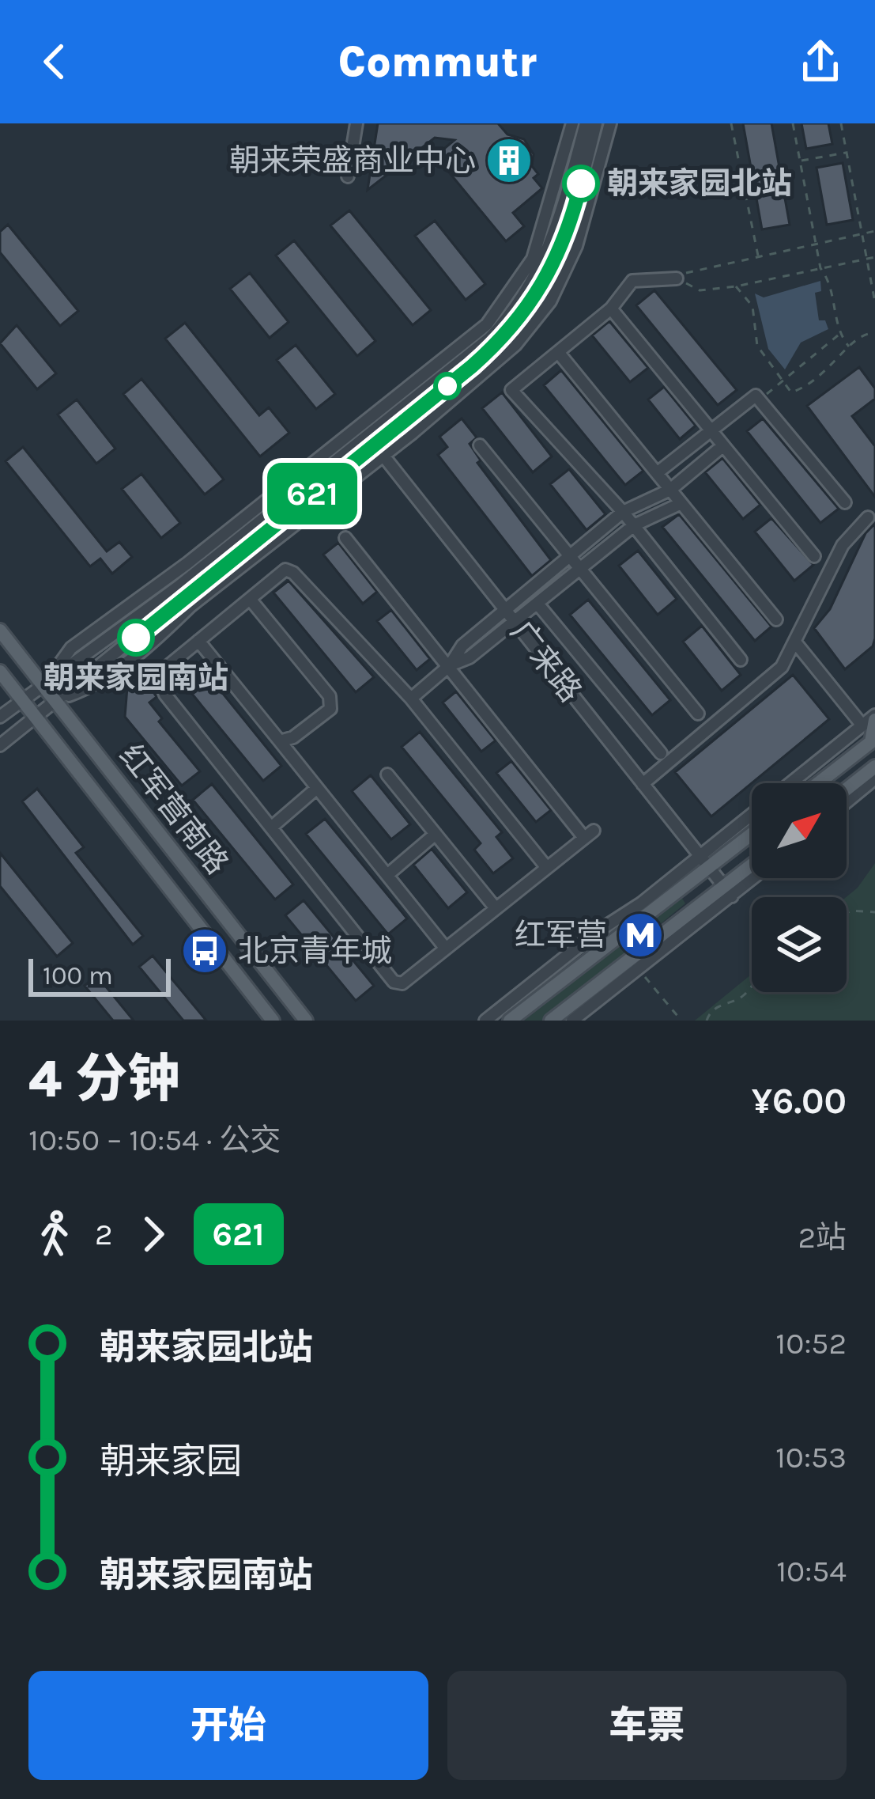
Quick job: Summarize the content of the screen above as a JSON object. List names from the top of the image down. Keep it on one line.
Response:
{"streets":{"main road":["红军营南路"],"street":["广来路"]},"places":{"building":["朝来荣盛商业中心"],"other":["朝来家园北站","朝来家园南站"],"metro station":["红军营"],"bus stop":["北京青年城"]},"lines":["bus line 621"],"scale_bar":"100 m","north":"top right","page":{"header":"Commutr","on_map":"621","scale":"100 m","heading":["4 分钟","10:50 – 10:54 · 公交","¥6.00"],"legs":["2","621","2站"],"list":[{"name":"朝来家园北站","value":"10:52"},{"name":"朝来家园","value":"10:53"},{"name":"朝来家园南站","value":"10:54"}],"buttons":["开始","车票"]}}
